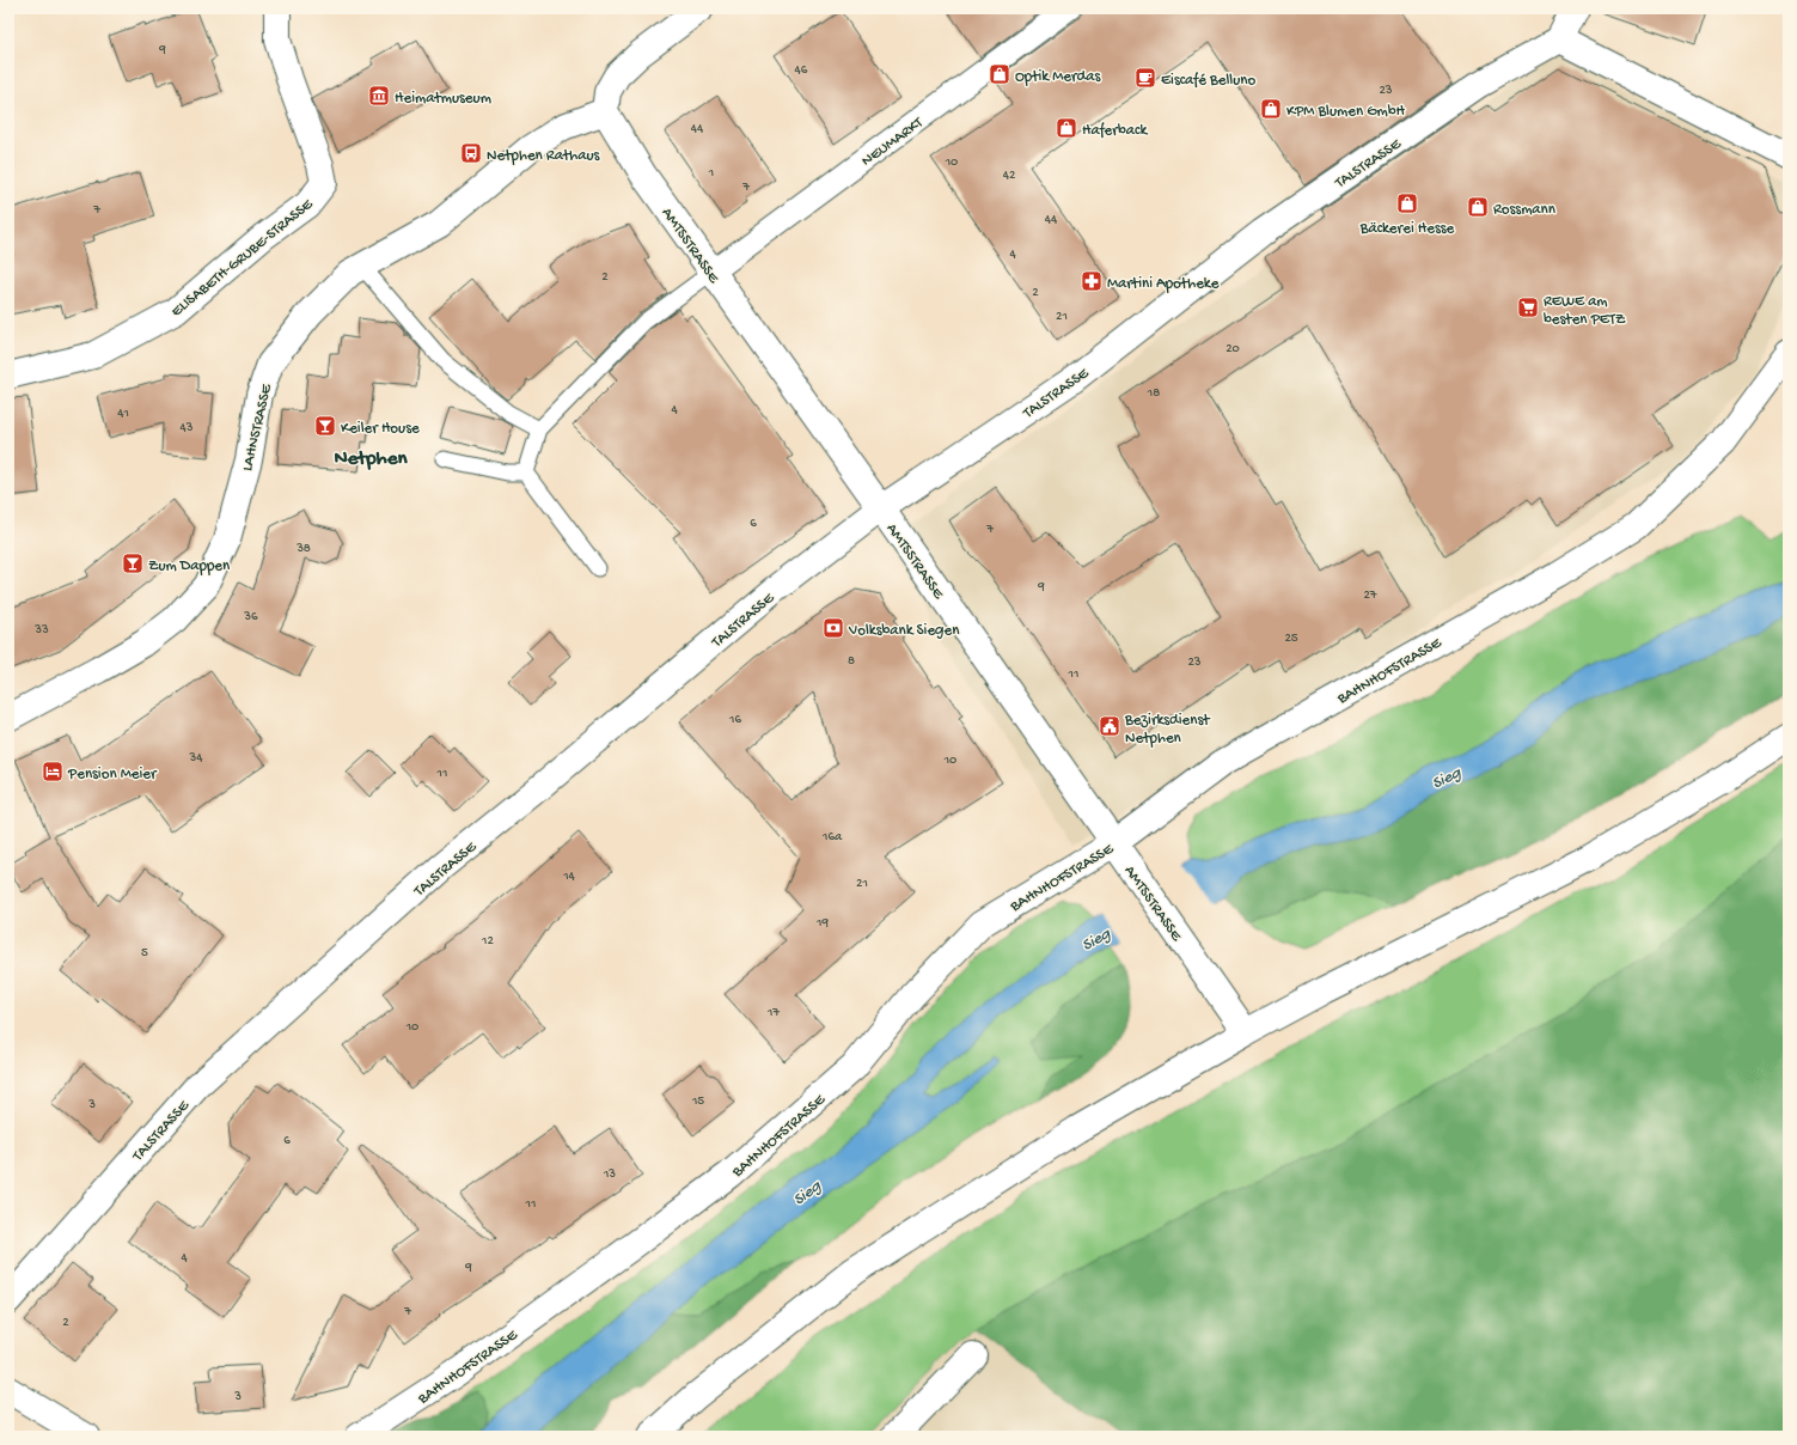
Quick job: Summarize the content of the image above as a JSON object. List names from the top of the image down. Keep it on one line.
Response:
{"streets":{"street":["NEUMARKT","TALSTRASSE","AMTSSTRASSE","ELISABETH-GRUBE-STRASSE","LAHNSTRASSE","BAHNHOFSTRASSE"]},"crossings":[["NEUMARKT","AMTSSTRASSE"],["TALSTRASSE","AMTSSTRASSE"],["AMTSSTRASSE","LAHNSTRASSE"],["AMTSSTRASSE","BAHNHOFSTRASSE"]],"districts":["Netphen"],"water":["Sieg"],"places":{"shop":["Optik Merdas","KPM Blumen GmbH","Haferback","Bäckerei Hesse","Rossmann"],"cafe":["Eiscafé Belluno"],"museum":["Heimatmuseum"],"bus stop":["Netphen Rathaus"],"pharmacy":["Martini Apotheke"],"supermarket":["REWE am besten PETZ"],"bar":["Keiler House","Zum Dappen"],"bank":["Volksbank Siegen"],"public building":["Bezirksdienst Netphen"],"hotel":["Pension Meier"]},"house_numbers":["9","46","23","44","10","1","42","7","7","44","4","2","2","21","20","18","4","41","43","6","7","38","9","27","36","33","25","8","23","11","16","34","10","11","16a","14","21","19","12","5","17","10","15","3","6","13","11","4","9","7","2","3"]}
